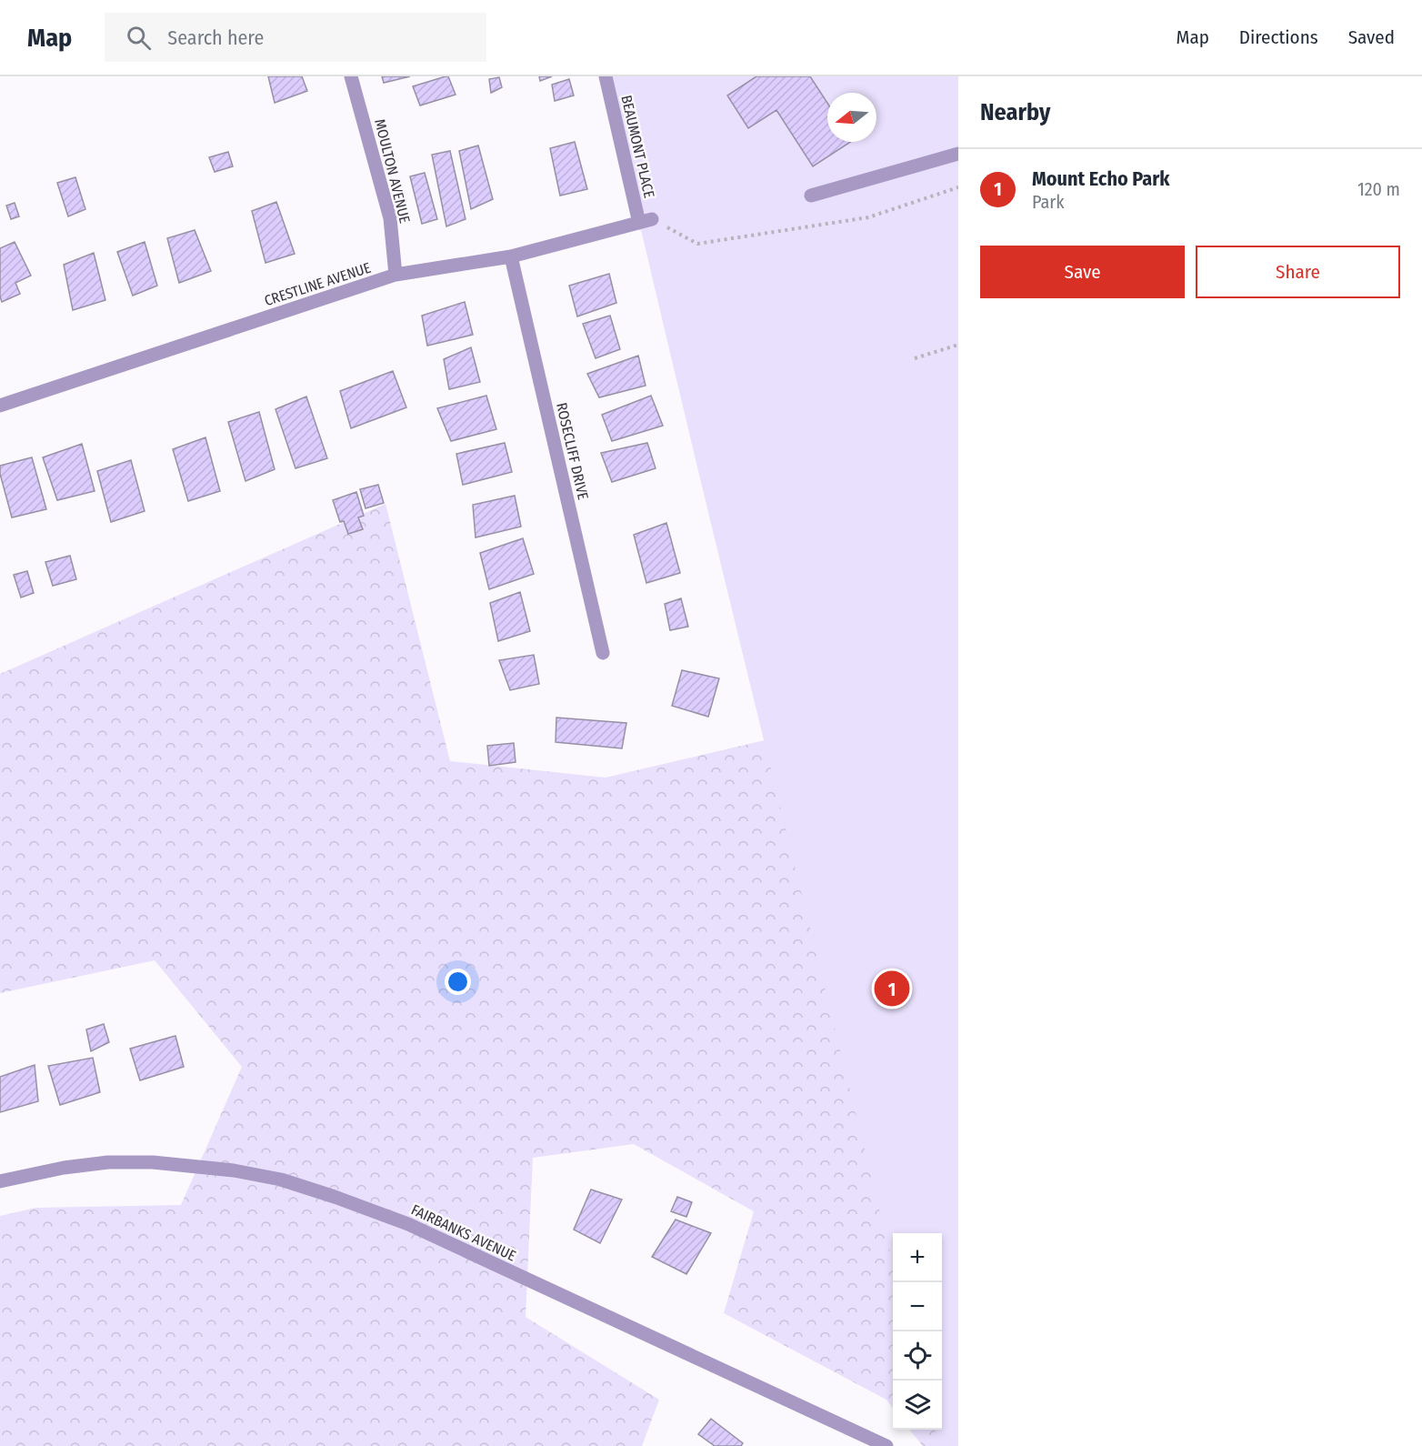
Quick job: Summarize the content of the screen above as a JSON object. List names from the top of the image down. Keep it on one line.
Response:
{"streets":{"street":["BEAUMONT PLACE","MOULTON AVENUE","CRESTLINE AVENUE","ROSECLIFF DRIVE","FAIRBANKS AVENUE"]},"crossings":[["BEAUMONT PLACE","CRESTLINE AVENUE"],["MOULTON AVENUE","CRESTLINE AVENUE"],["CRESTLINE AVENUE","ROSECLIFF DRIVE"]],"north":"left","page":{"header":"Map","search":"Search here","nav":["Map","Directions","Saved"],"heading":"Nearby","list":[{"mark":"1","name":"Mount Echo Park","note":"Park","value":"120 m"}],"buttons":["Save","Share"],"pins":"1","map_buttons":["+","−"]}}
